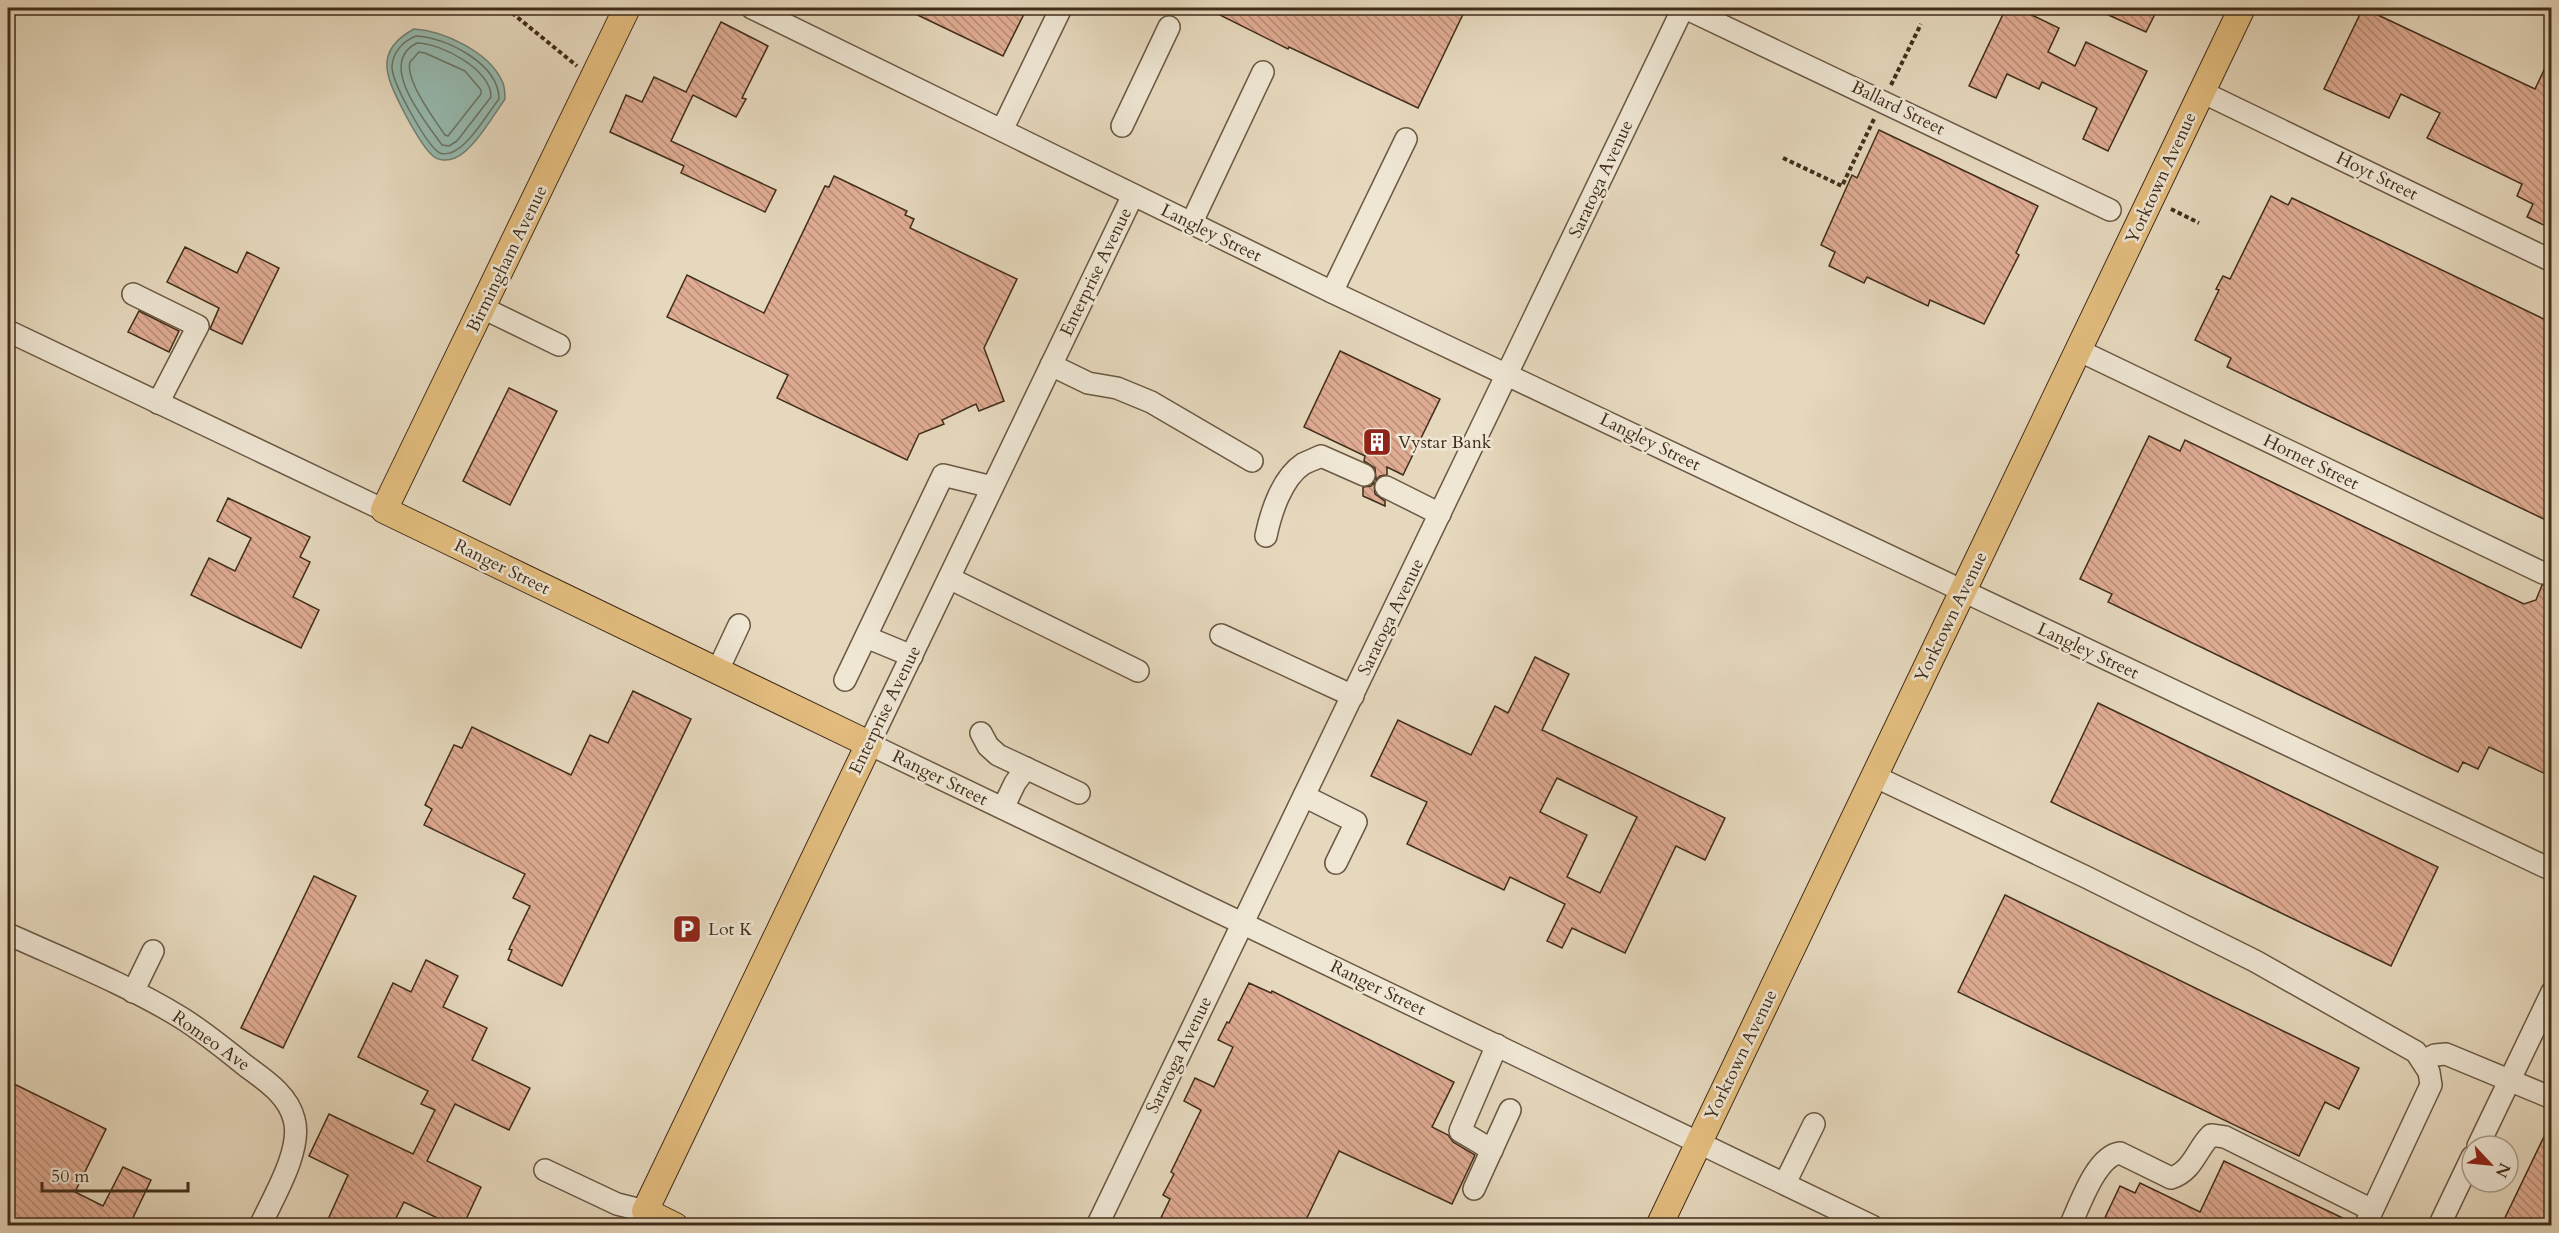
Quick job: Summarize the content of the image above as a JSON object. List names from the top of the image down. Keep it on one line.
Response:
{"streets":{"main road":["Yorktown Avenue","Birmingham Avenue","Enterprise Avenue","Ranger Street"],"street":["Ballard Street","Hoyt Street","Saratoga Avenue","Langley Street","Hornet Street","Romeo Ave"]},"crossings":[["Ballard Street","Saratoga Avenue"],["Hoyt Street","Yorktown Avenue"],["Yorktown Avenue","Langley Street"],["Yorktown Avenue","Hornet Street"],["Yorktown Avenue","Ranger Street"],["Saratoga Avenue","Langley Street"],["Saratoga Avenue","Ranger Street"],["Langley Street","Enterprise Avenue"],["Birmingham Avenue","Ranger Street"],["Enterprise Avenue","Ranger Street"]],"places":{"building":["Vystar Bank"],"parking":["Lot K"]},"scale_bar":"50 m","north":"bottom right"}
